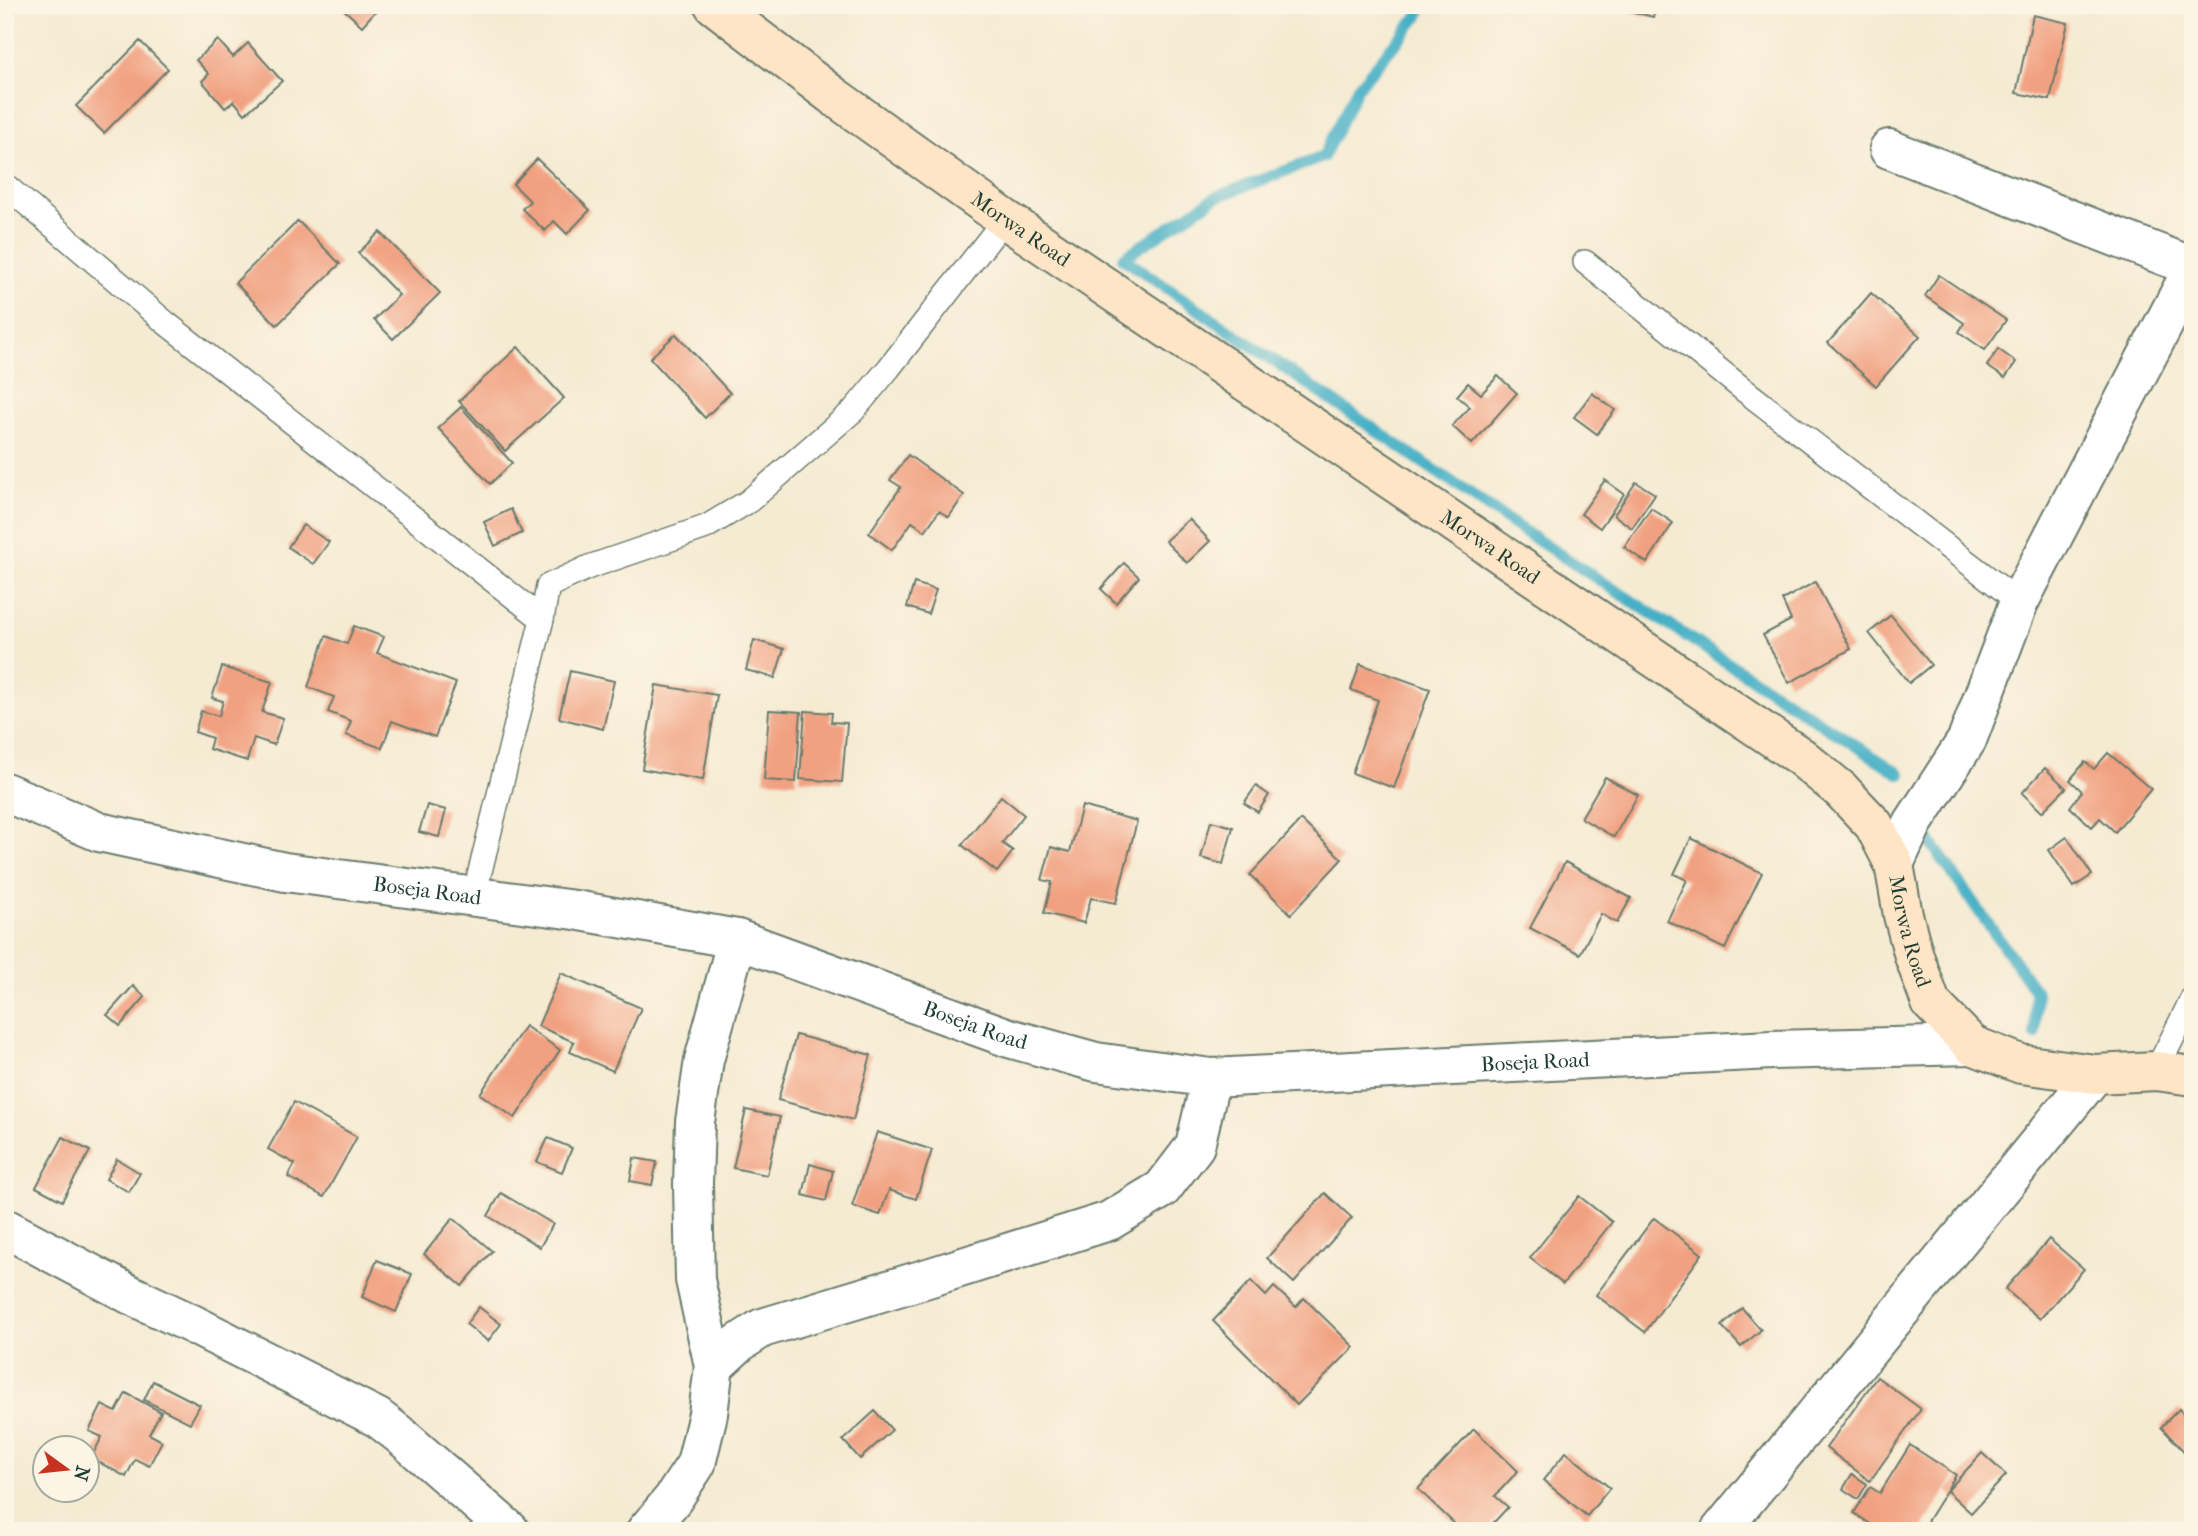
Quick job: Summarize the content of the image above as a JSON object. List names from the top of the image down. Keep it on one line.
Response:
{"streets":{"main road":["Morwa Road"],"street":["Boseja Road"]},"crossings":[["Morwa Road","Boseja Road"]],"north":"right"}
